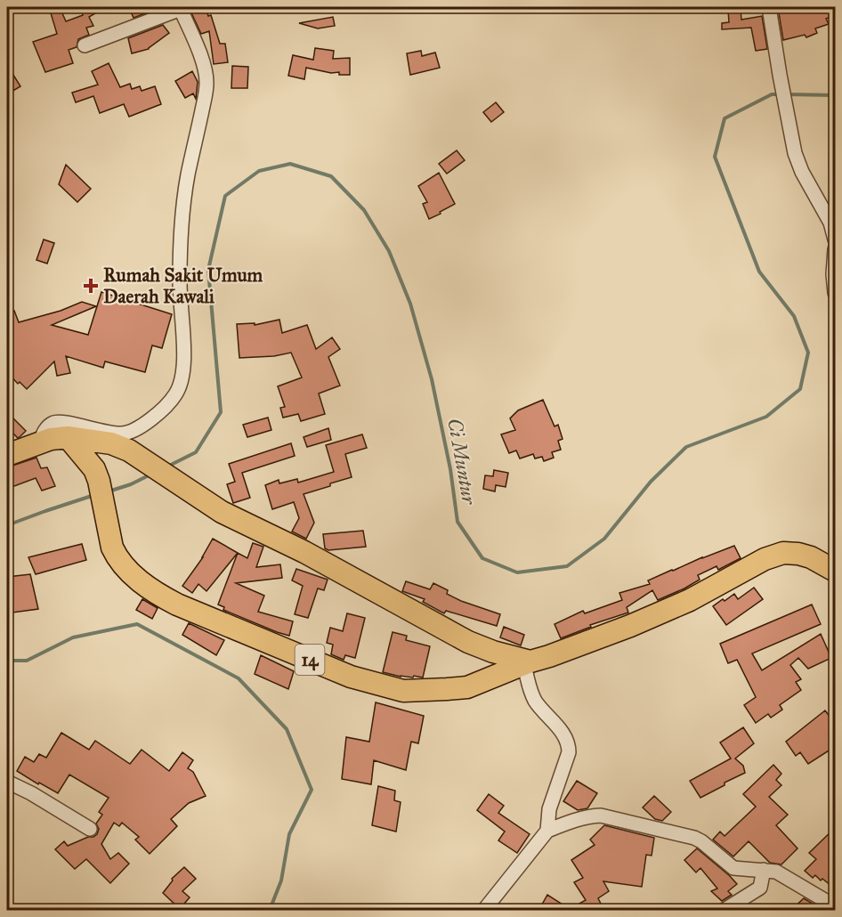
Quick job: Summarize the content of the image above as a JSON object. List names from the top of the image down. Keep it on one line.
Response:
{"streets":{"highway":["14"]},"water":["Ci Muntur"],"places":{"health":["Rumah Sakit Umum Daerah Kawali"]}}
